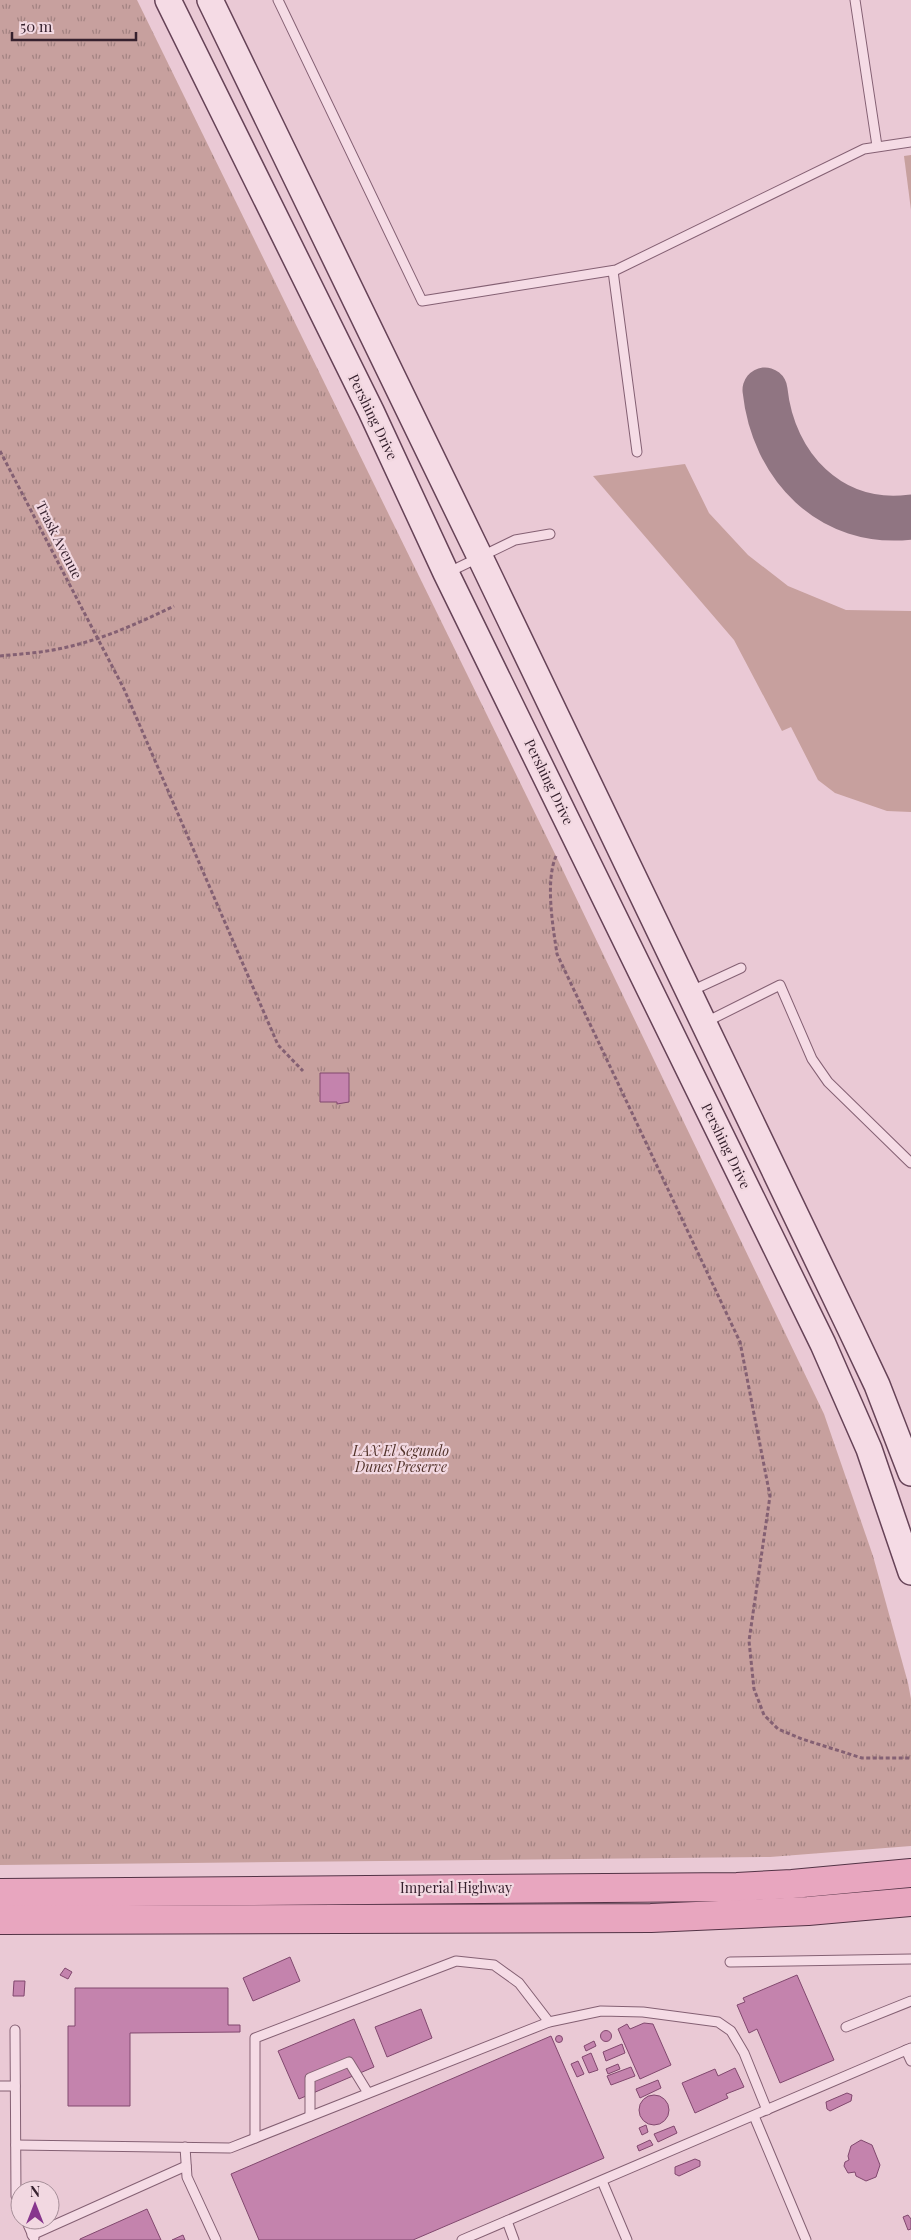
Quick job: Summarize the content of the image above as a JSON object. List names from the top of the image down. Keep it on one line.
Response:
{"streets":{"main road":["Pershing Drive","Imperial Highway"],"path":["Trask Avenue"]},"parks":["LAX El Segundo Dunes Preserve"],"scale_bar":"50 m","north":"top"}
